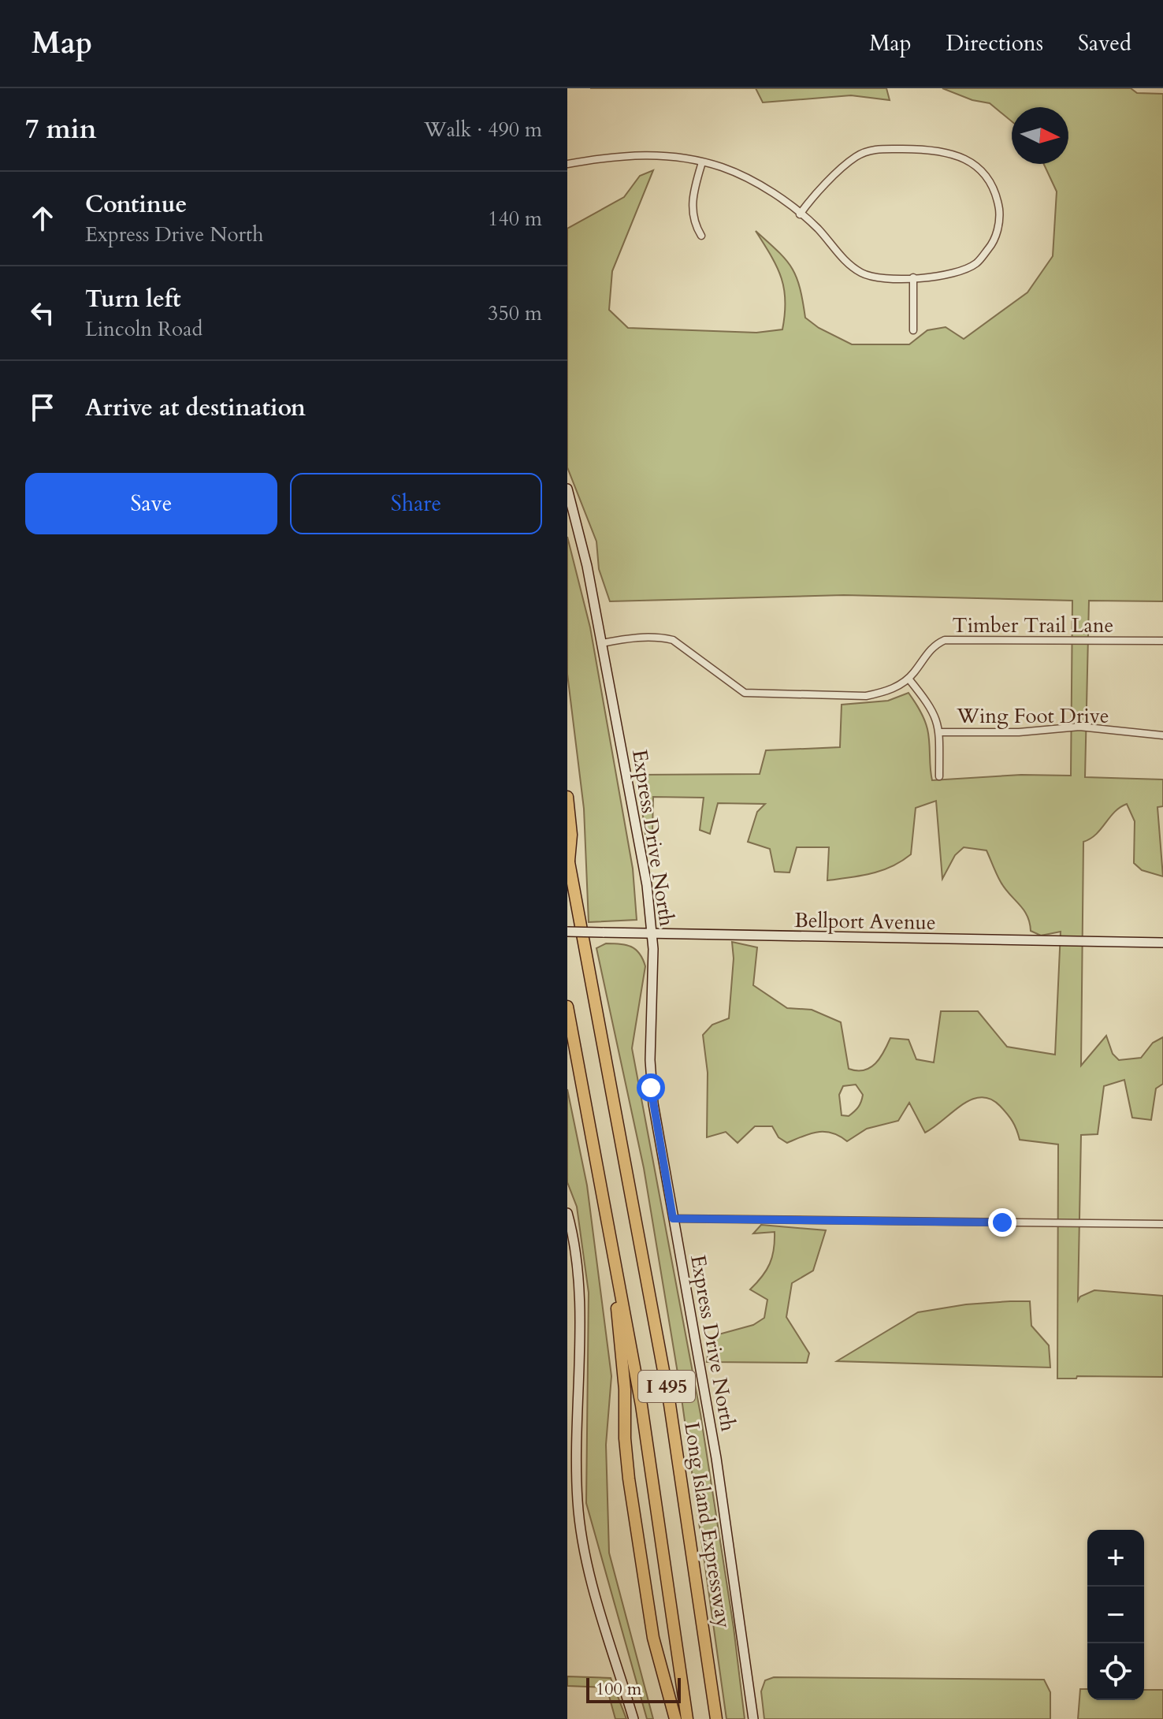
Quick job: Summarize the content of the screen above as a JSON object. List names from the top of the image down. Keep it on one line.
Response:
{"streets":{"highway":["I 495","Long Island Expressway"],"main road":["Express Drive North","Bellport Avenue"],"street":["Timber Trail Lane","Wing Foot Drive"]},"crossings":[["Timber Trail Lane","Express Drive North"],["Express Drive North","Bellport Avenue"]],"scale_bar":"100 m","north":"right","page":{"header":"Map","nav":["Map","Directions","Saved"],"heading":["7 min","Walk · 490 m"],"list":[["Continue","Express Drive North","140 m"],["Turn left","Lincoln Road","350 m"],"Arrive at destination"],"buttons":["Save","Share"],"map_buttons":["+","−"],"scale":"100 m"}}
